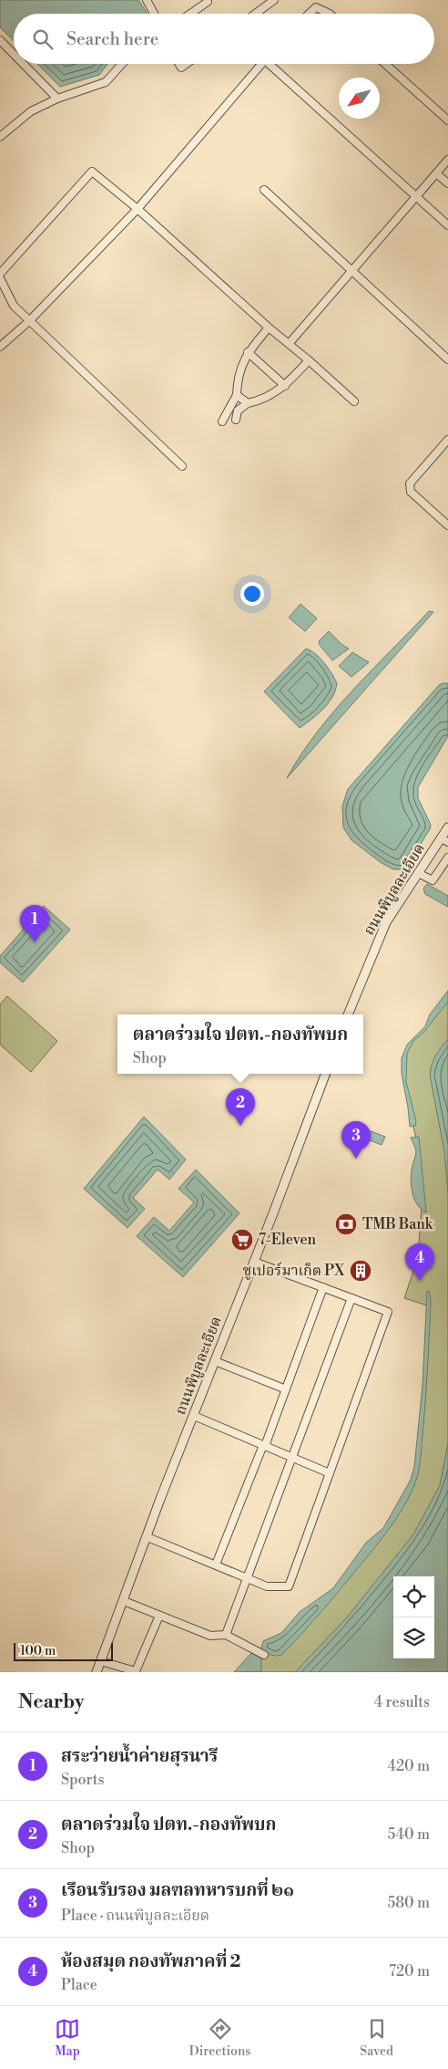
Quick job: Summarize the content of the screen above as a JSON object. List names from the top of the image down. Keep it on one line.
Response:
{"streets":{"street":["ถนนพิบูลละเอียด"]},"places":{"bank":["TMB Bank"],"supermarket":["7-Eleven"],"building":["ซูเปอร์มาเก็ต PX"]},"scale_bar":"100 m","north":"bottom left","page":{"search":"Search here","pins":["1","2","3","4"],"popup":["ตลาดร่วมใจ ปตท.-กองทัพบก","Shop"],"scale":"100 m","heading":["Nearby","4 results"],"list":[{"mark":"1","name":"สระว่ายนํ้าค่ายสุรนารี","note":"Sports","value":"420 m"},{"mark":"2","name":"ตลาดร่วมใจ ปตท.-กองทัพบก","note":"Shop","value":"540 m"},{"mark":"3","name":"เรือนรับรอง มลฑลทหารบกที่ ๒๑","note":"Place · ถนนพิบูลละเอียด","value":"580 m"},{"mark":"4","name":"ห้องสมุด กองทัพภาคที่ 2","note":"Place","value":"720 m"}],"nav":["Map","Directions","Saved"]}}
